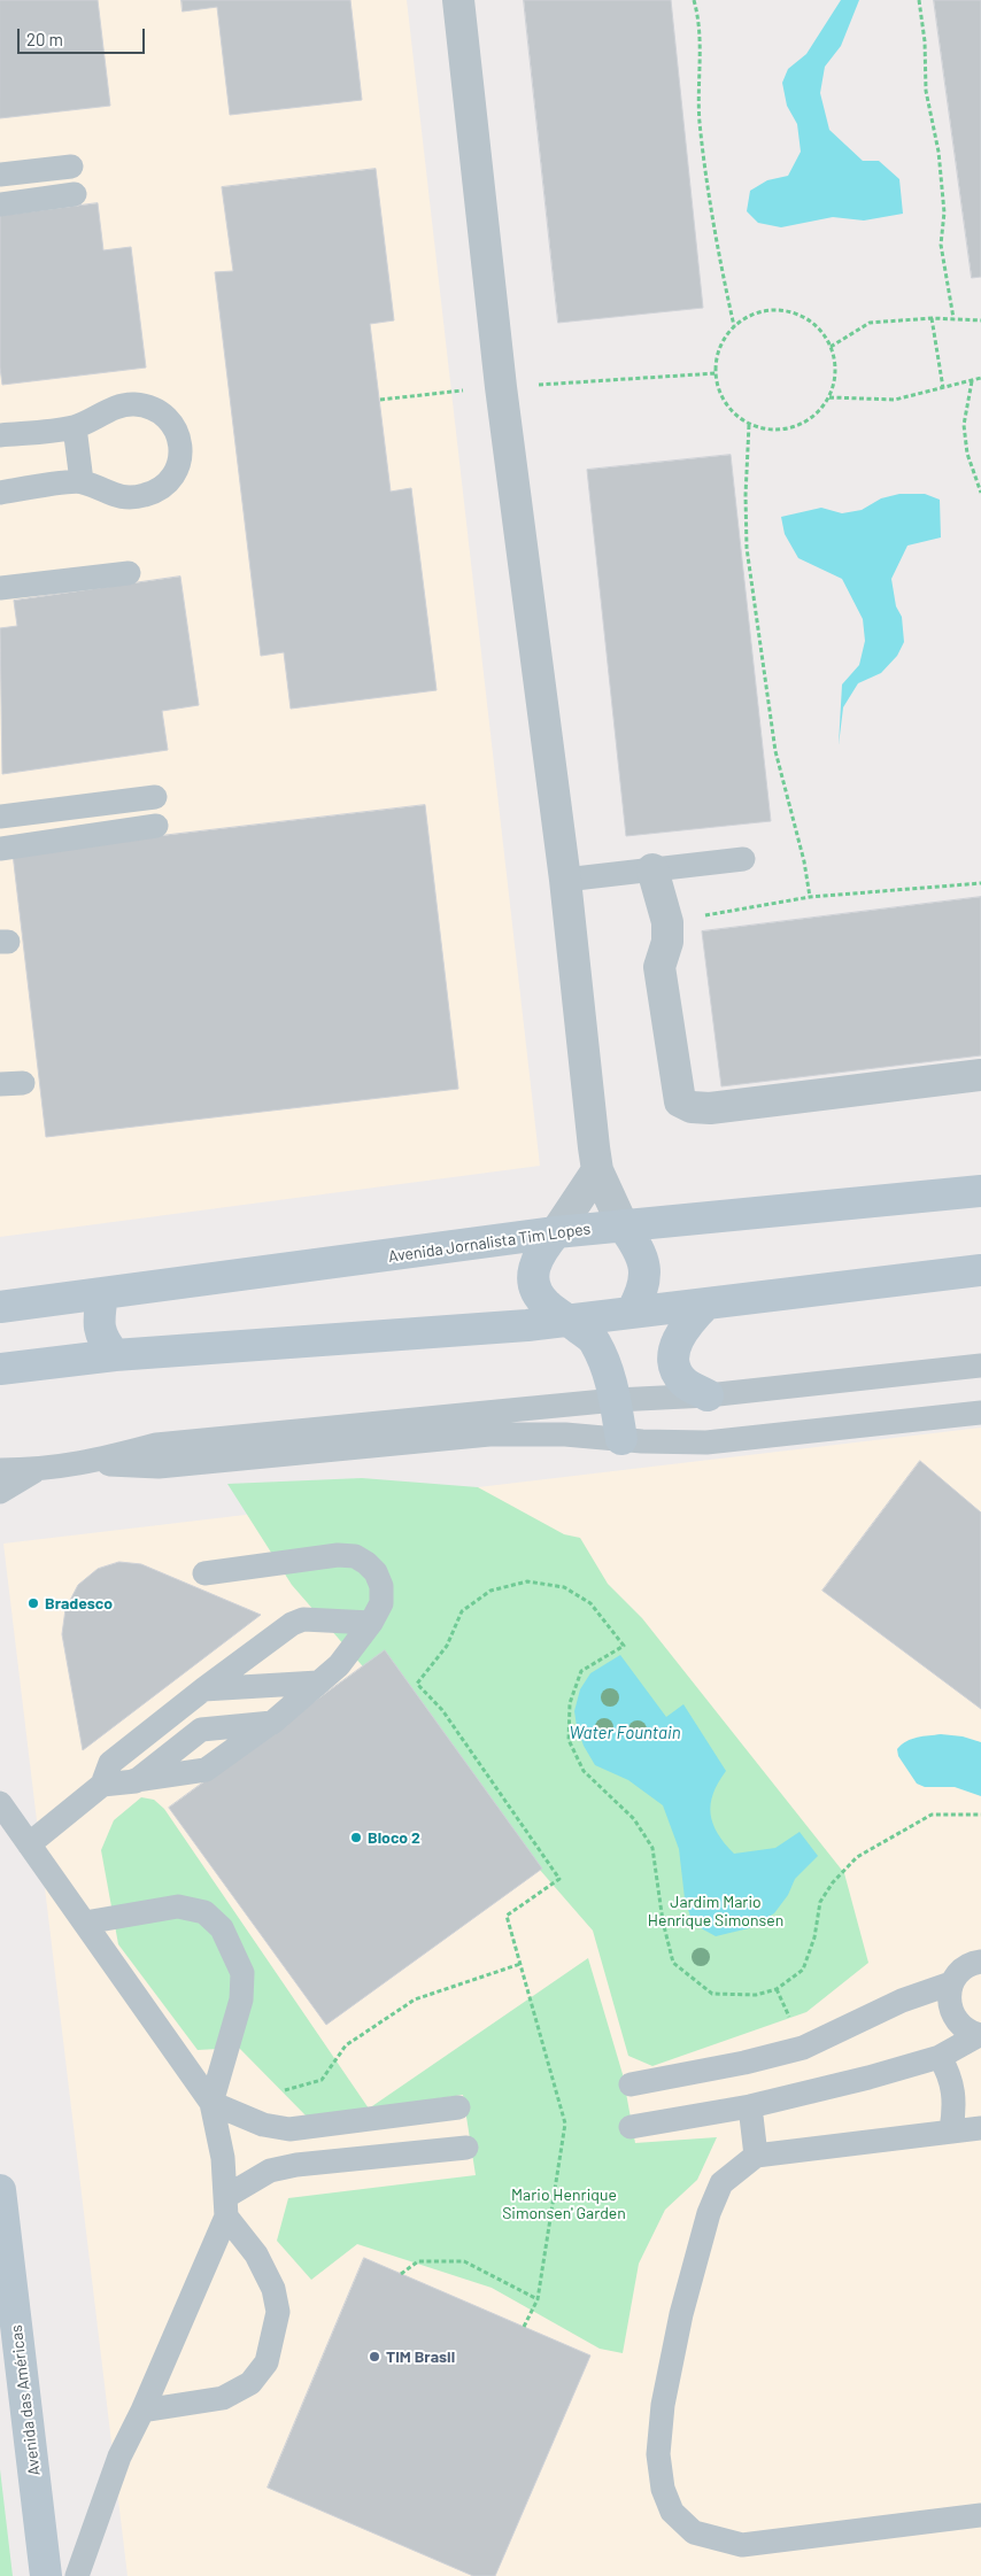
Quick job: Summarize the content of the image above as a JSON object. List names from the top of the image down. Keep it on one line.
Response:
{"streets":{"street":["Avenida Jornalista Tim Lopes","Avenida das Américas"]},"water":["Water Fountain"],"parks":["Jardim Mario Henrique Simonsen","Mario Henrique Simonsen' Garden"],"places":["Bradesco","Bloco 2","TIM Brasil"],"scale_bar":"20 m"}
